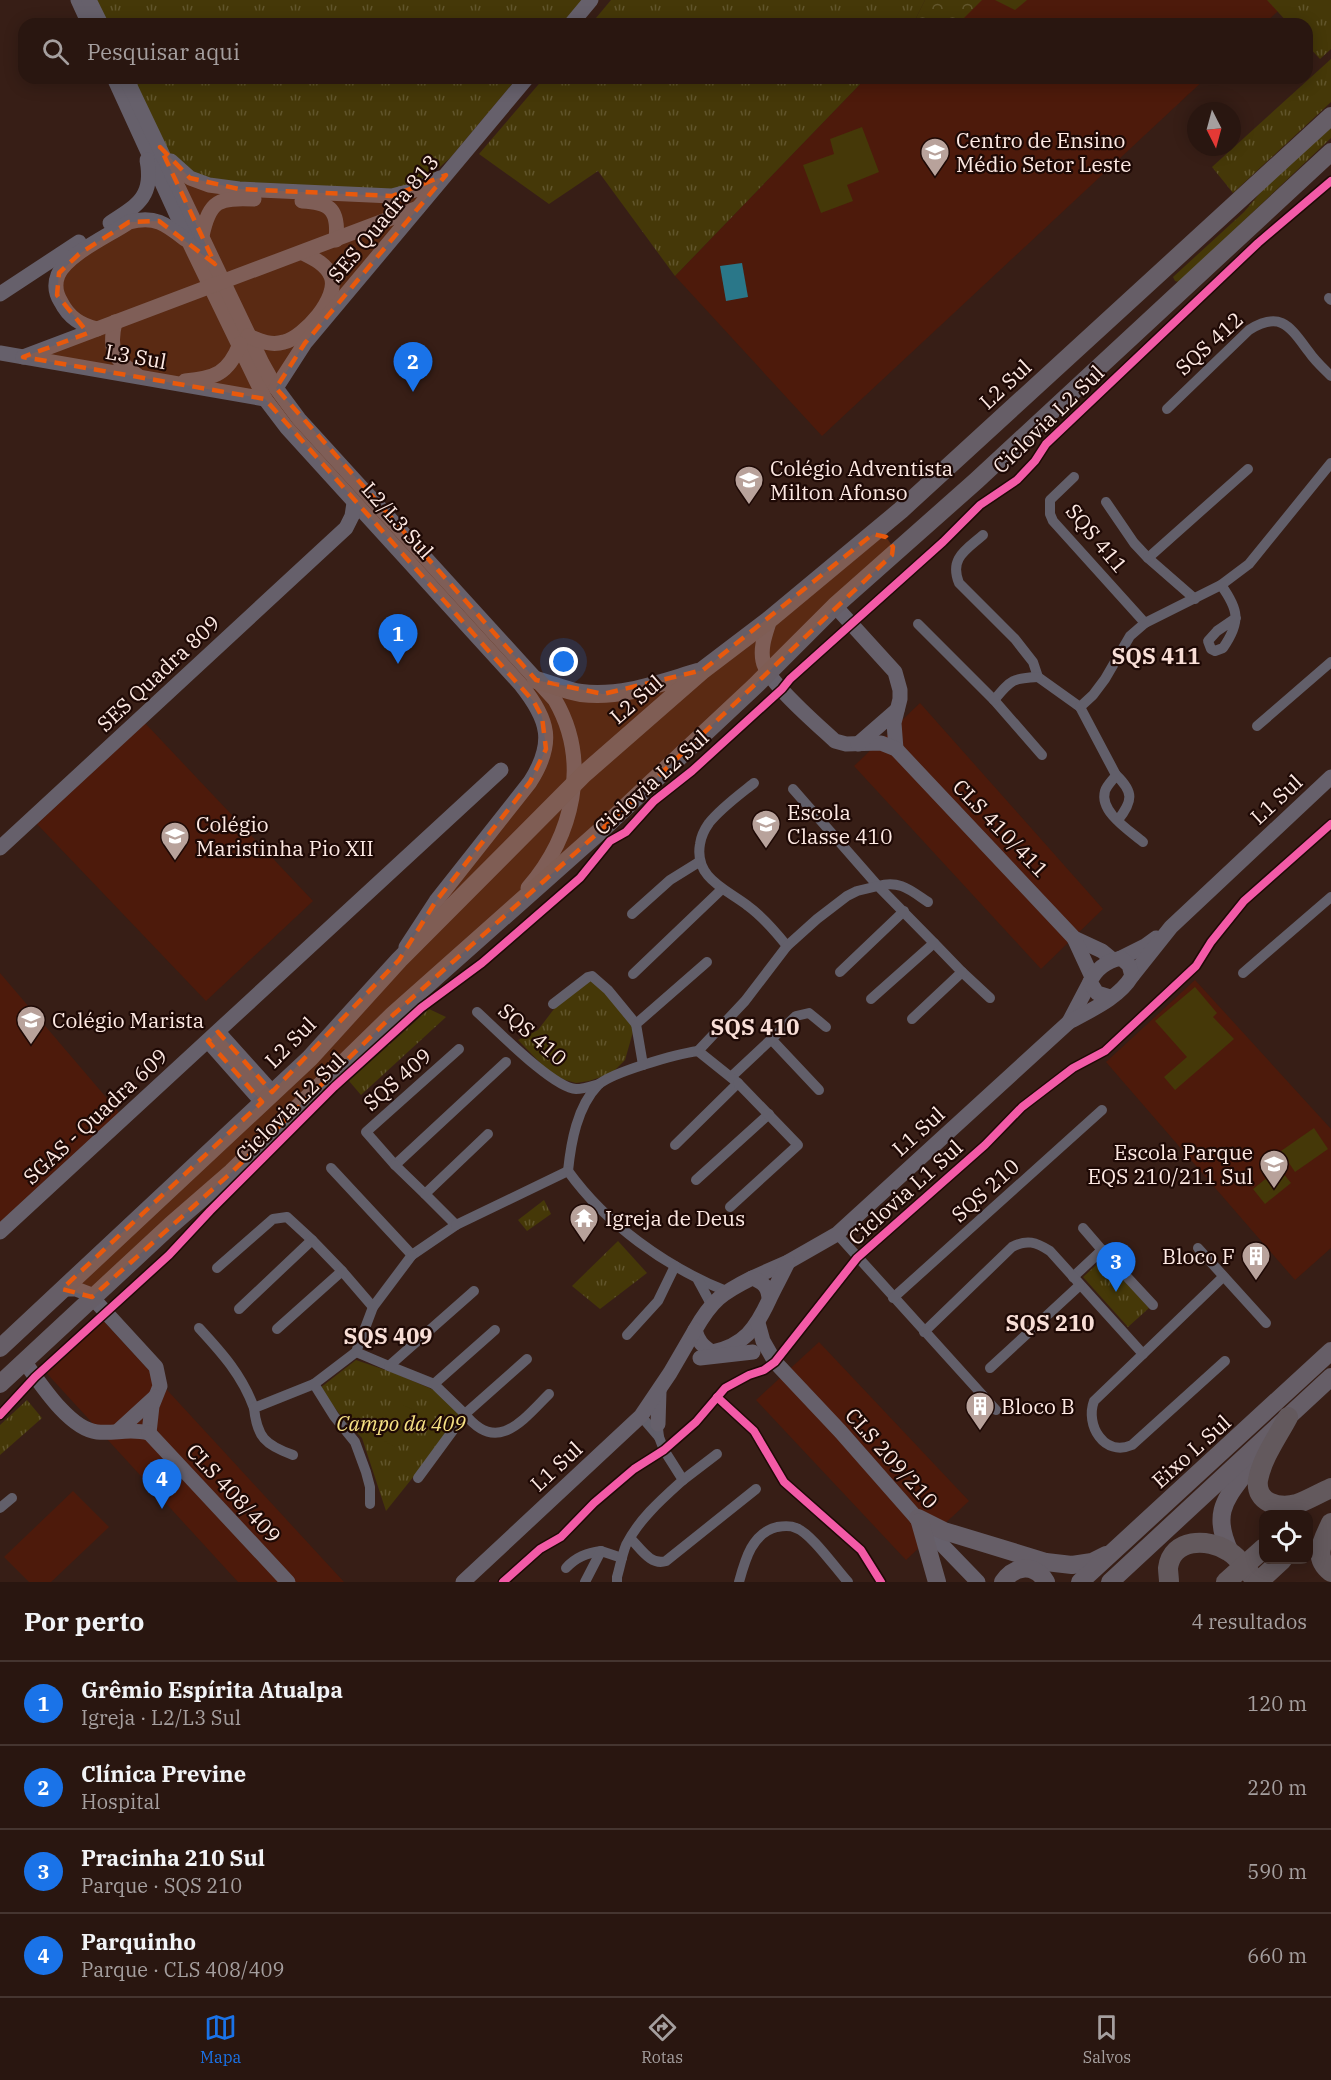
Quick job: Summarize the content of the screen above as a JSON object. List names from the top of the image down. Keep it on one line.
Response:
{"streets":{"main road":["L2 Sul","Eixo L Sul"],"street":["SES Quadra 813","SQS 412","L3 Sul","L2/L3 Sul","SQS 411","SES Quadra 809","L1 Sul","CLS 410/411","SQS 410","SQS 409","SGAS - Quadra 609","SQS 210","CLS 209/210","CLS 408/409"],"cycle path":["Ciclovia L2 Sul","Ciclovia L1 Sul"]},"crossings":[["SES Quadra 813","L2/L3 Sul"],["L3 Sul","L2/L3 Sul"],["L2 Sul","L2/L3 Sul"],["L2/L3 Sul","SES Quadra 809"],["L1 Sul","CLS 410/411"]],"districts":["SQS 411","SQS 410","SQS 210","SQS 409"],"parks":["Campo da 409"],"places":{"school or university":["Centro de Ensino Médio Setor Leste","Colégio Adventista Milton Afonso","Escola Classe 410","Colégio Maristinha Pio XII","Colégio Marista","Escola Parque EQS 210/211 Sul"],"temple":["Igreja de Deus"],"building":["Bloco F","Bloco B"]},"north":"bottom","page":{"search":"Pesquisar aqui","pins":["2","1","3","4"],"heading":["Por perto","4 resultados"],"list":[{"mark":"1","name":"Grêmio Espírita Atualpa","note":"Igreja · L2/L3 Sul","value":"120 m"},{"mark":"2","name":"Clínica Previne","note":"Hospital","value":"220 m"},{"mark":"3","name":"Pracinha 210 Sul","note":"Parque · SQS 210","value":"590 m"},{"mark":"4","name":"Parquinho","note":"Parque · CLS 408/409","value":"660 m"}],"nav":["Mapa","Rotas","Salvos"]}}
